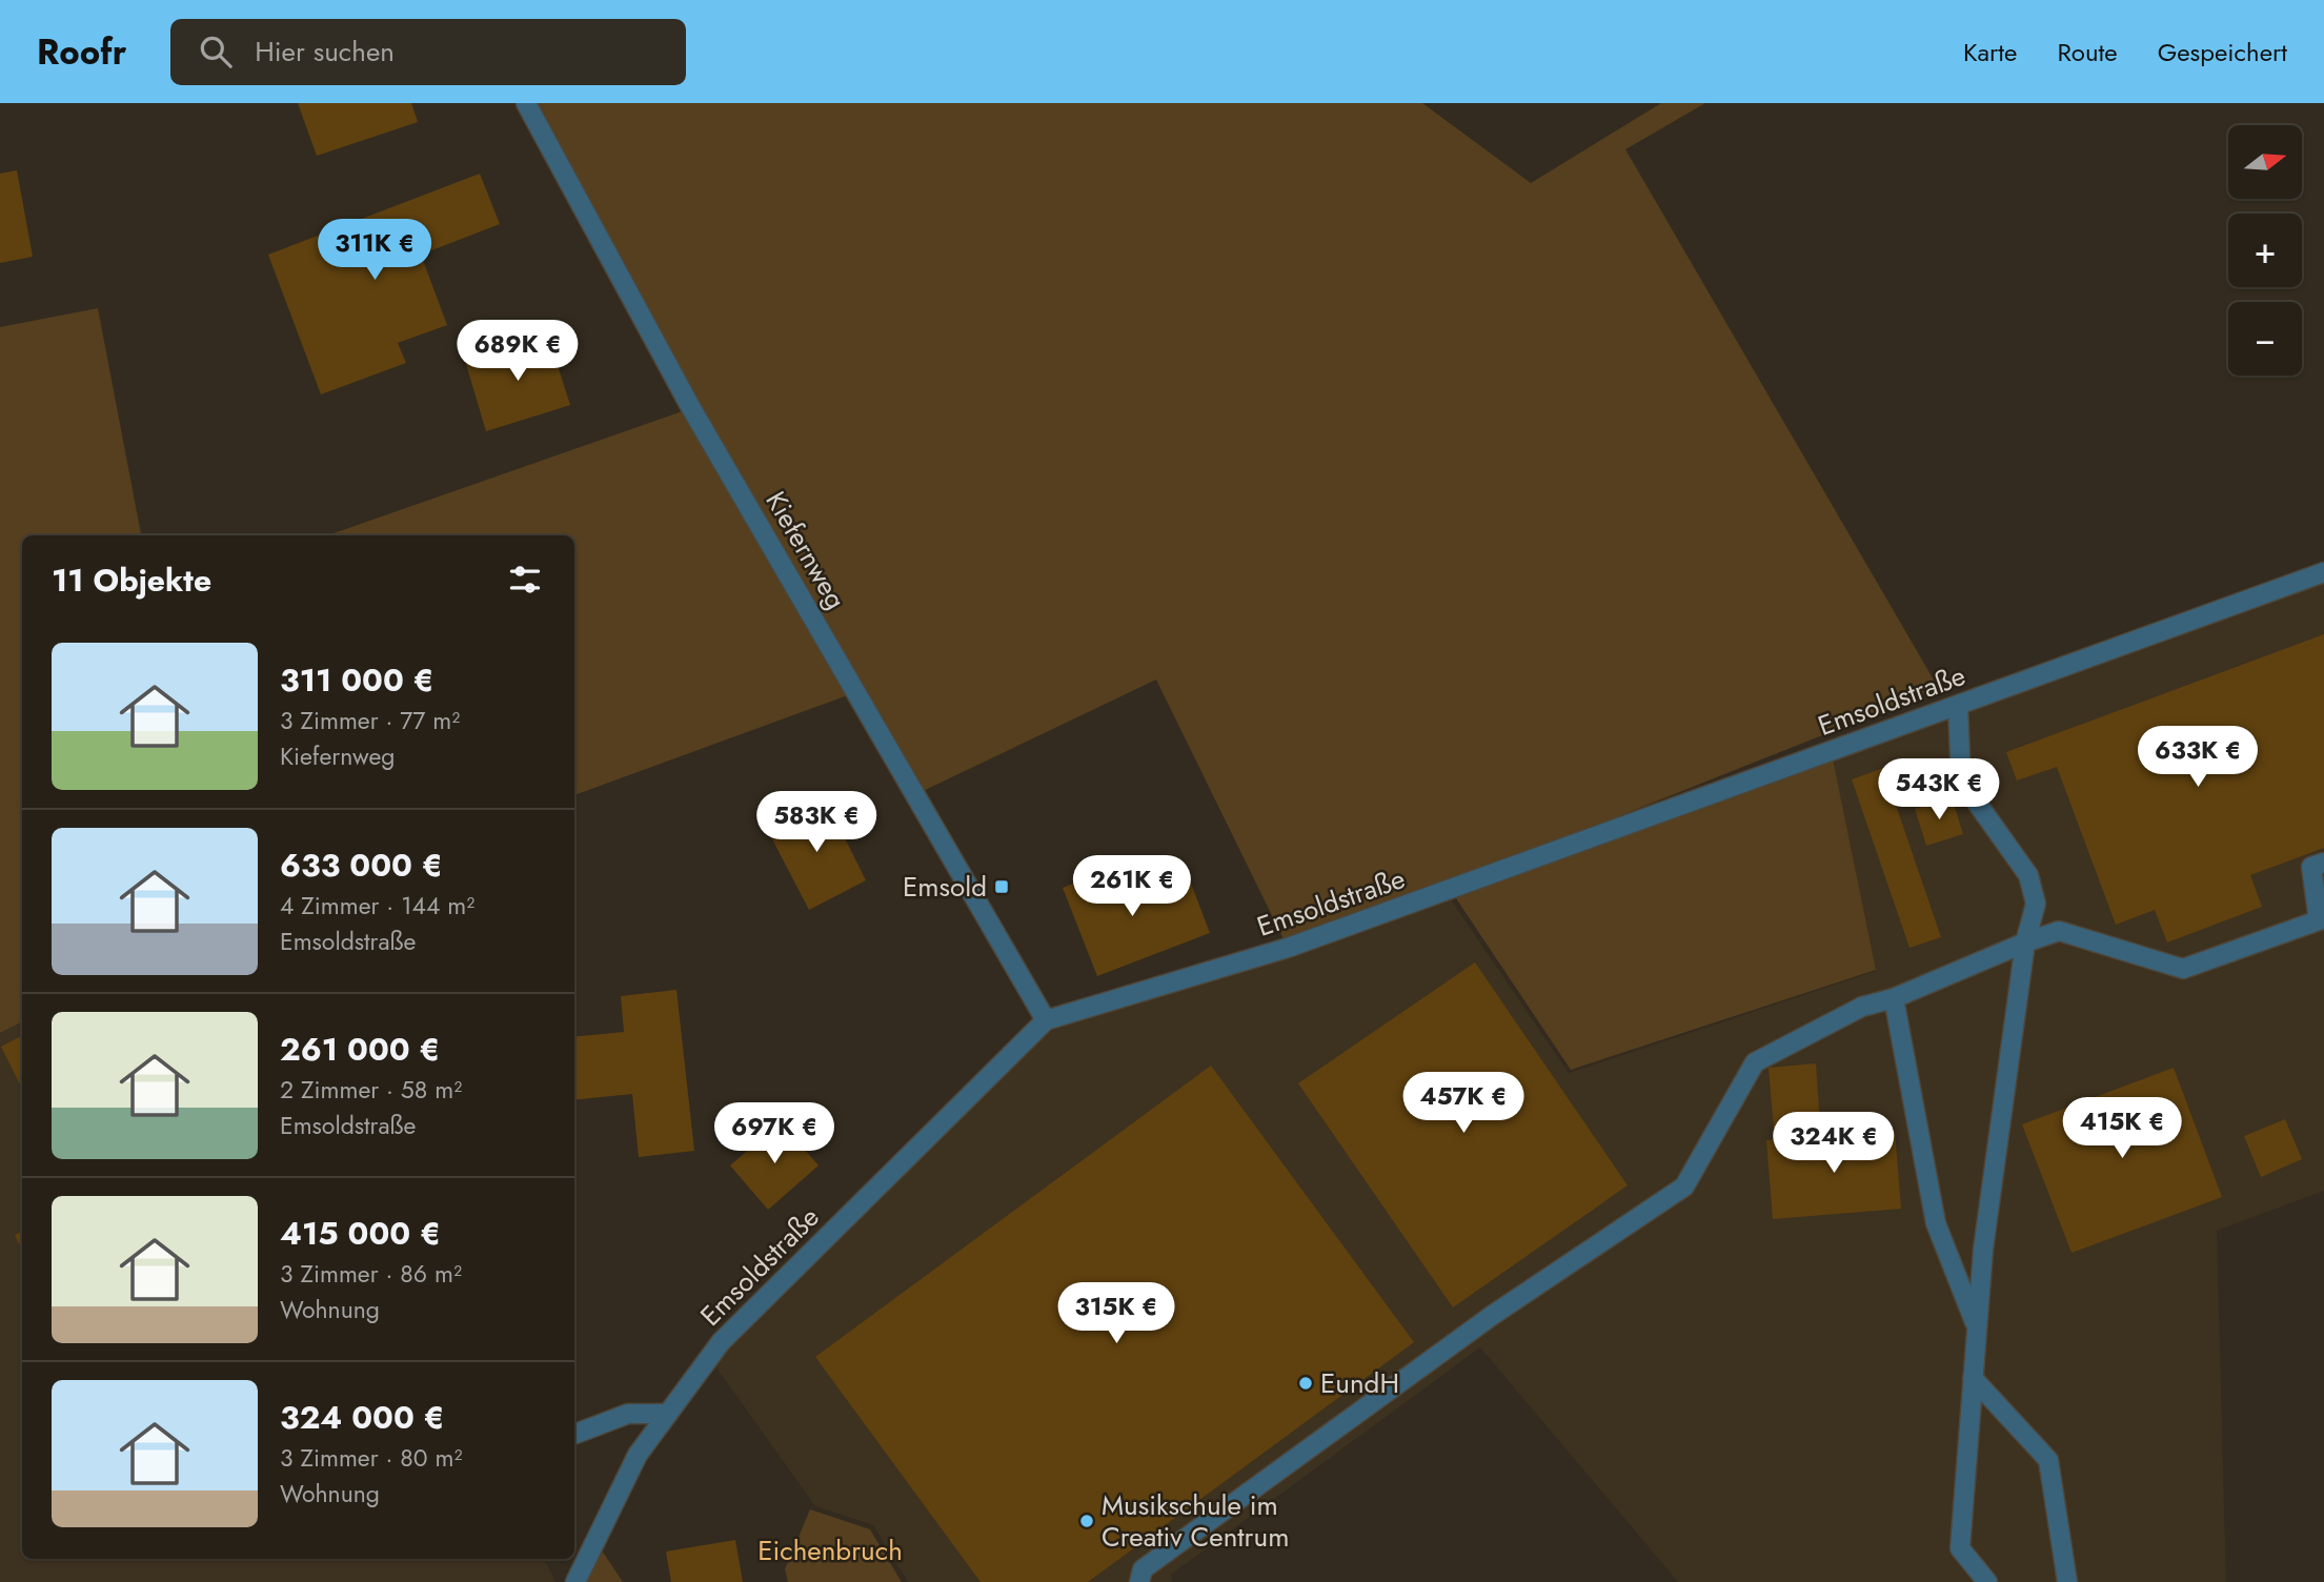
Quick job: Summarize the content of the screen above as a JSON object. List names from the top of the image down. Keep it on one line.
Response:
{"streets":{"street":["Kiefernweg","Emsoldstraße"]},"crossings":[["Kiefernweg","Emsoldstraße"]],"parks":["Eichenbruch"],"places":{"transit":["Emsold"],"other":["EundH","Musikschule im Creativ Centrum"]},"north":"right","page":{"header":"Roofr","search":"Hier suchen","nav":["Karte","Route","Gespeichert"],"map_buttons":["+","−"],"price":["311K €","689K €","633K €","543K €","583K €","261K €","457K €","415K €","697K €","324K €","315K €"],"heading":"11 Objekte","list":[{"name":"311 000 €","note":"3 Zimmer · 77 m² · Kiefernweg"},{"name":"633 000 €","note":"4 Zimmer · 144 m² · Emsoldstraße"},{"name":"261 000 €","note":"2 Zimmer · 58 m² · Emsoldstraße"},{"name":"415 000 €","note":"3 Zimmer · 86 m² · Wohnung"},{"name":"324 000 €","note":"3 Zimmer · 80 m² · Wohnung"}]}}
